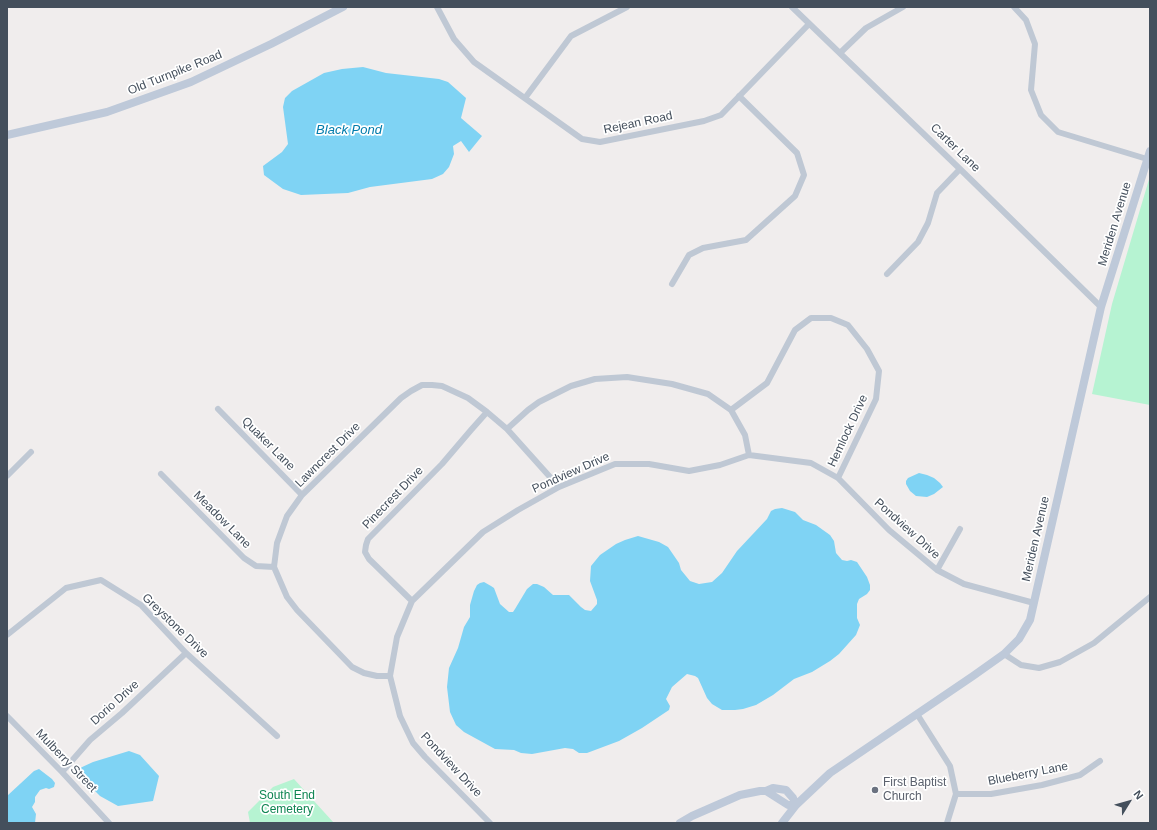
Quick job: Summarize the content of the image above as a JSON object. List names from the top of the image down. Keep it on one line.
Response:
{"streets":{"main road":["Old Turnpike Road","Meriden Avenue"],"street":["Rejean Road","Carter Lane","Hemlock Drive","Quaker Lane","Lawncrest Drive","Pondview Drive","Pinecrest Drive","Meadow Lane","Greystone Drive","Dorio Drive","Mulberry Street","Blueberry Lane"]},"crossings":[["Rejean Road","Carter Lane"],["Carter Lane","Meriden Avenue"],["Meriden Avenue","Pondview Drive"],["Hemlock Drive","Pondview Drive"],["Quaker Lane","Lawncrest Drive"],["Lawncrest Drive","Pondview Drive"],["Lawncrest Drive","Pinecrest Drive"],["Lawncrest Drive","Meadow Lane"],["Pondview Drive","Pinecrest Drive"],["Greystone Drive","Dorio Drive"],["Dorio Drive","Mulberry Street"]],"water":["Black Pond"],"parks":["South End Cemetery"],"places":["First Baptist Church"],"north":"top right"}
